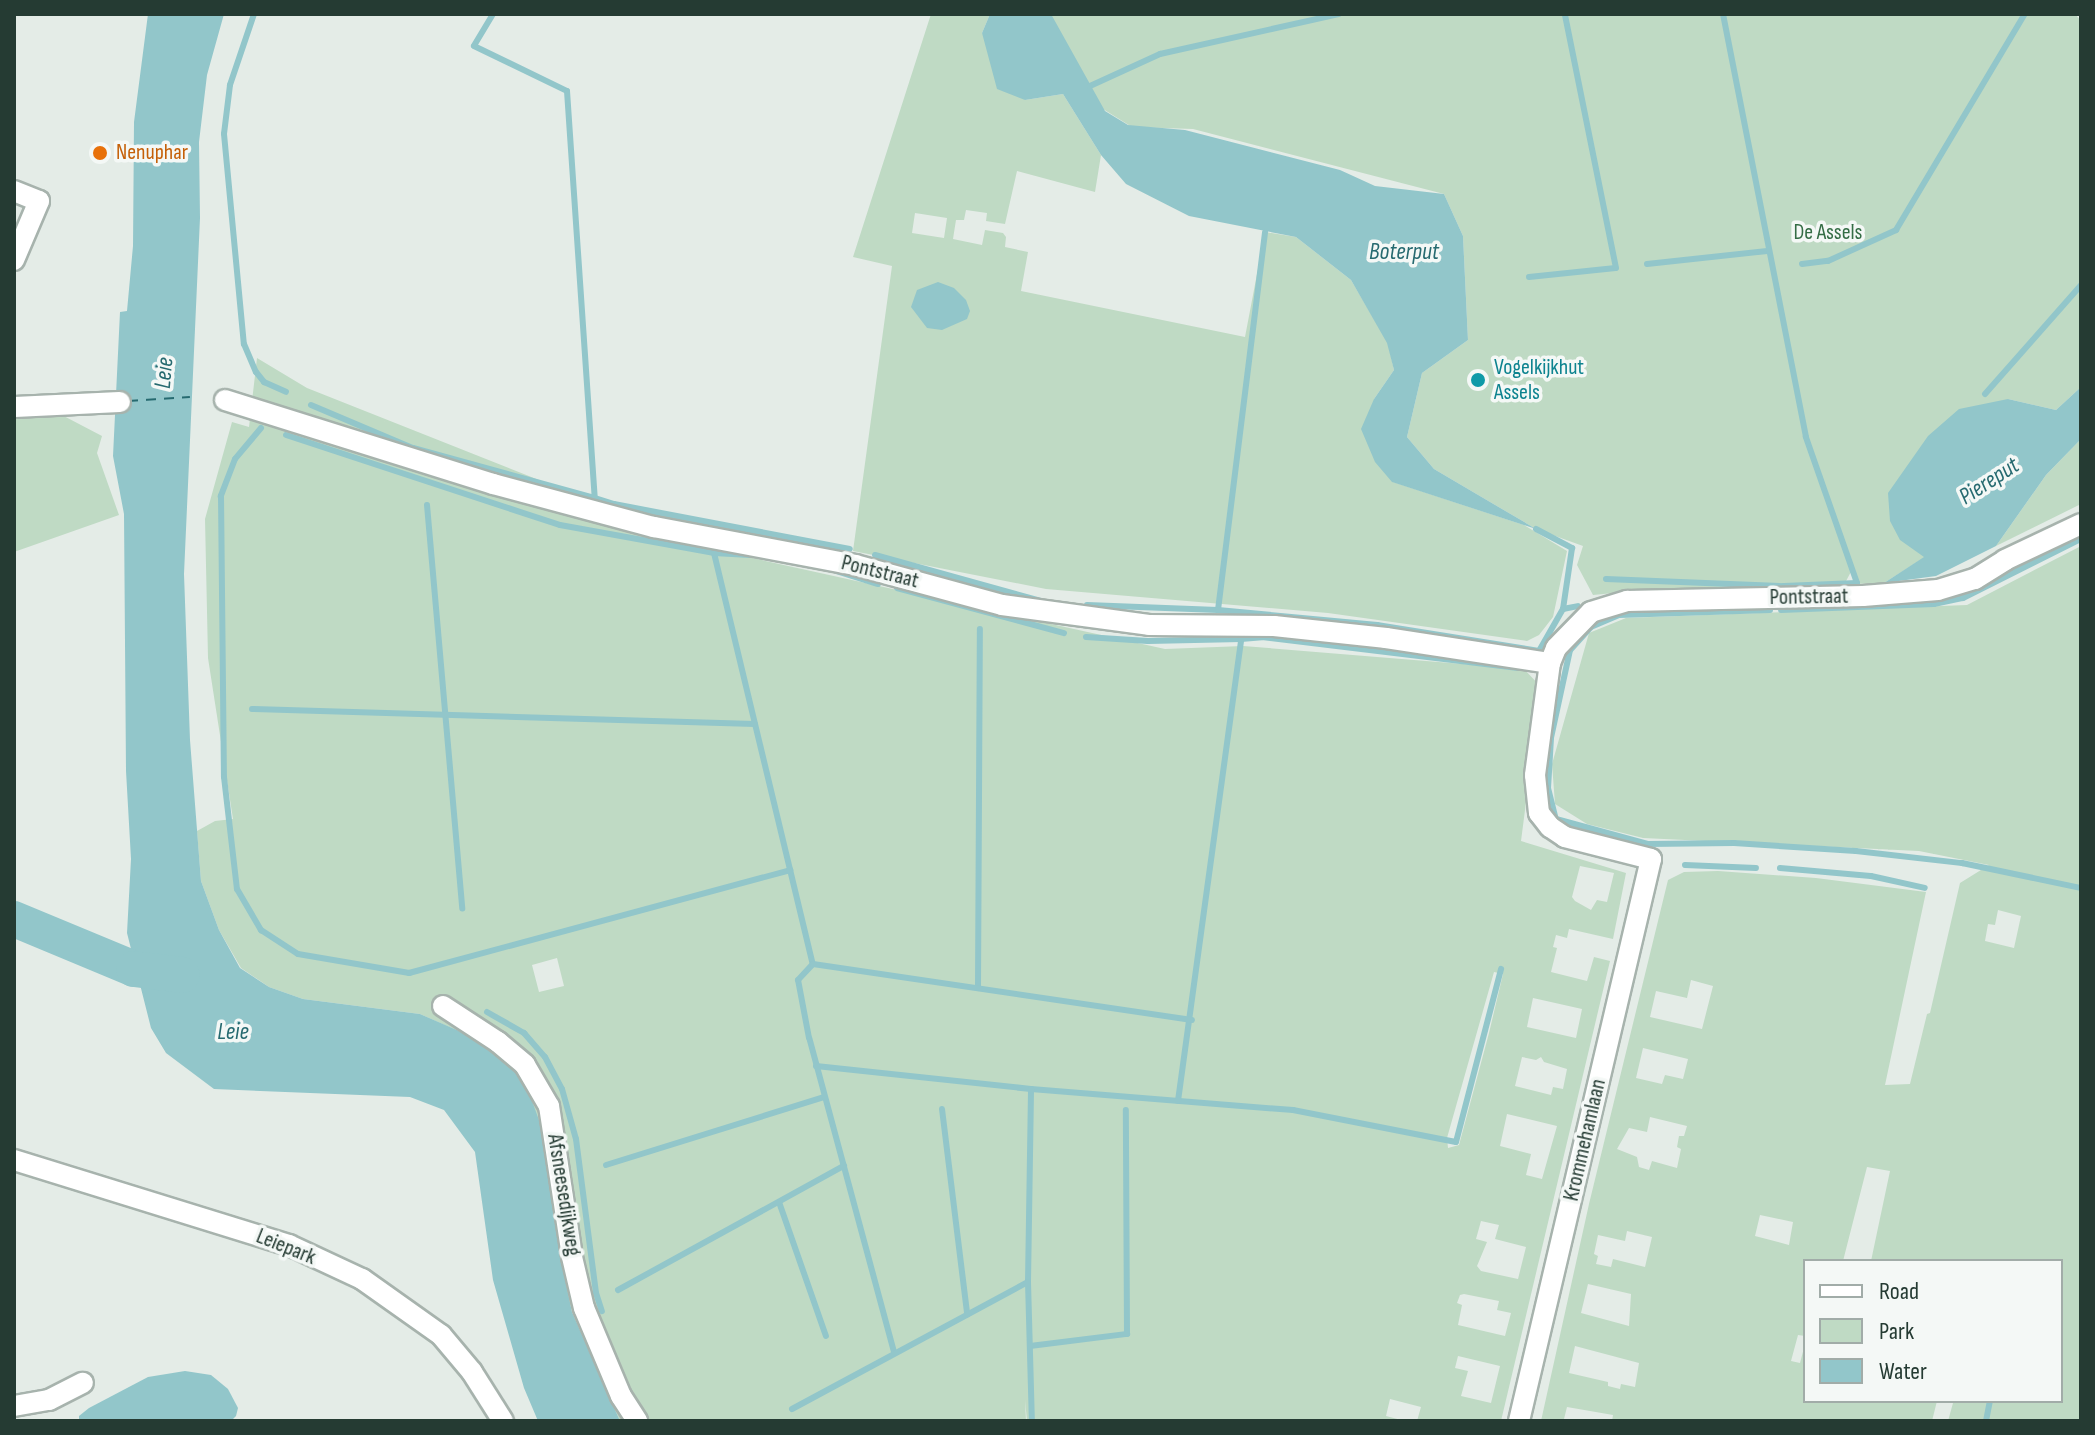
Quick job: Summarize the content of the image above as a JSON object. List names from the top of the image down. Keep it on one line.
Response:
{"streets":{"street":["Pontstraat","Krommehamlaan","Afsneesedijkweg","Leiepark"]},"crossings":[["Pontstraat","Krommehamlaan"]],"water":["Boterput","Leie","Piereput"],"parks":["De Assels"],"places":["Nenuphar","Vogelkijkhut Assels"],"legend":["Road","Park","Water"]}
